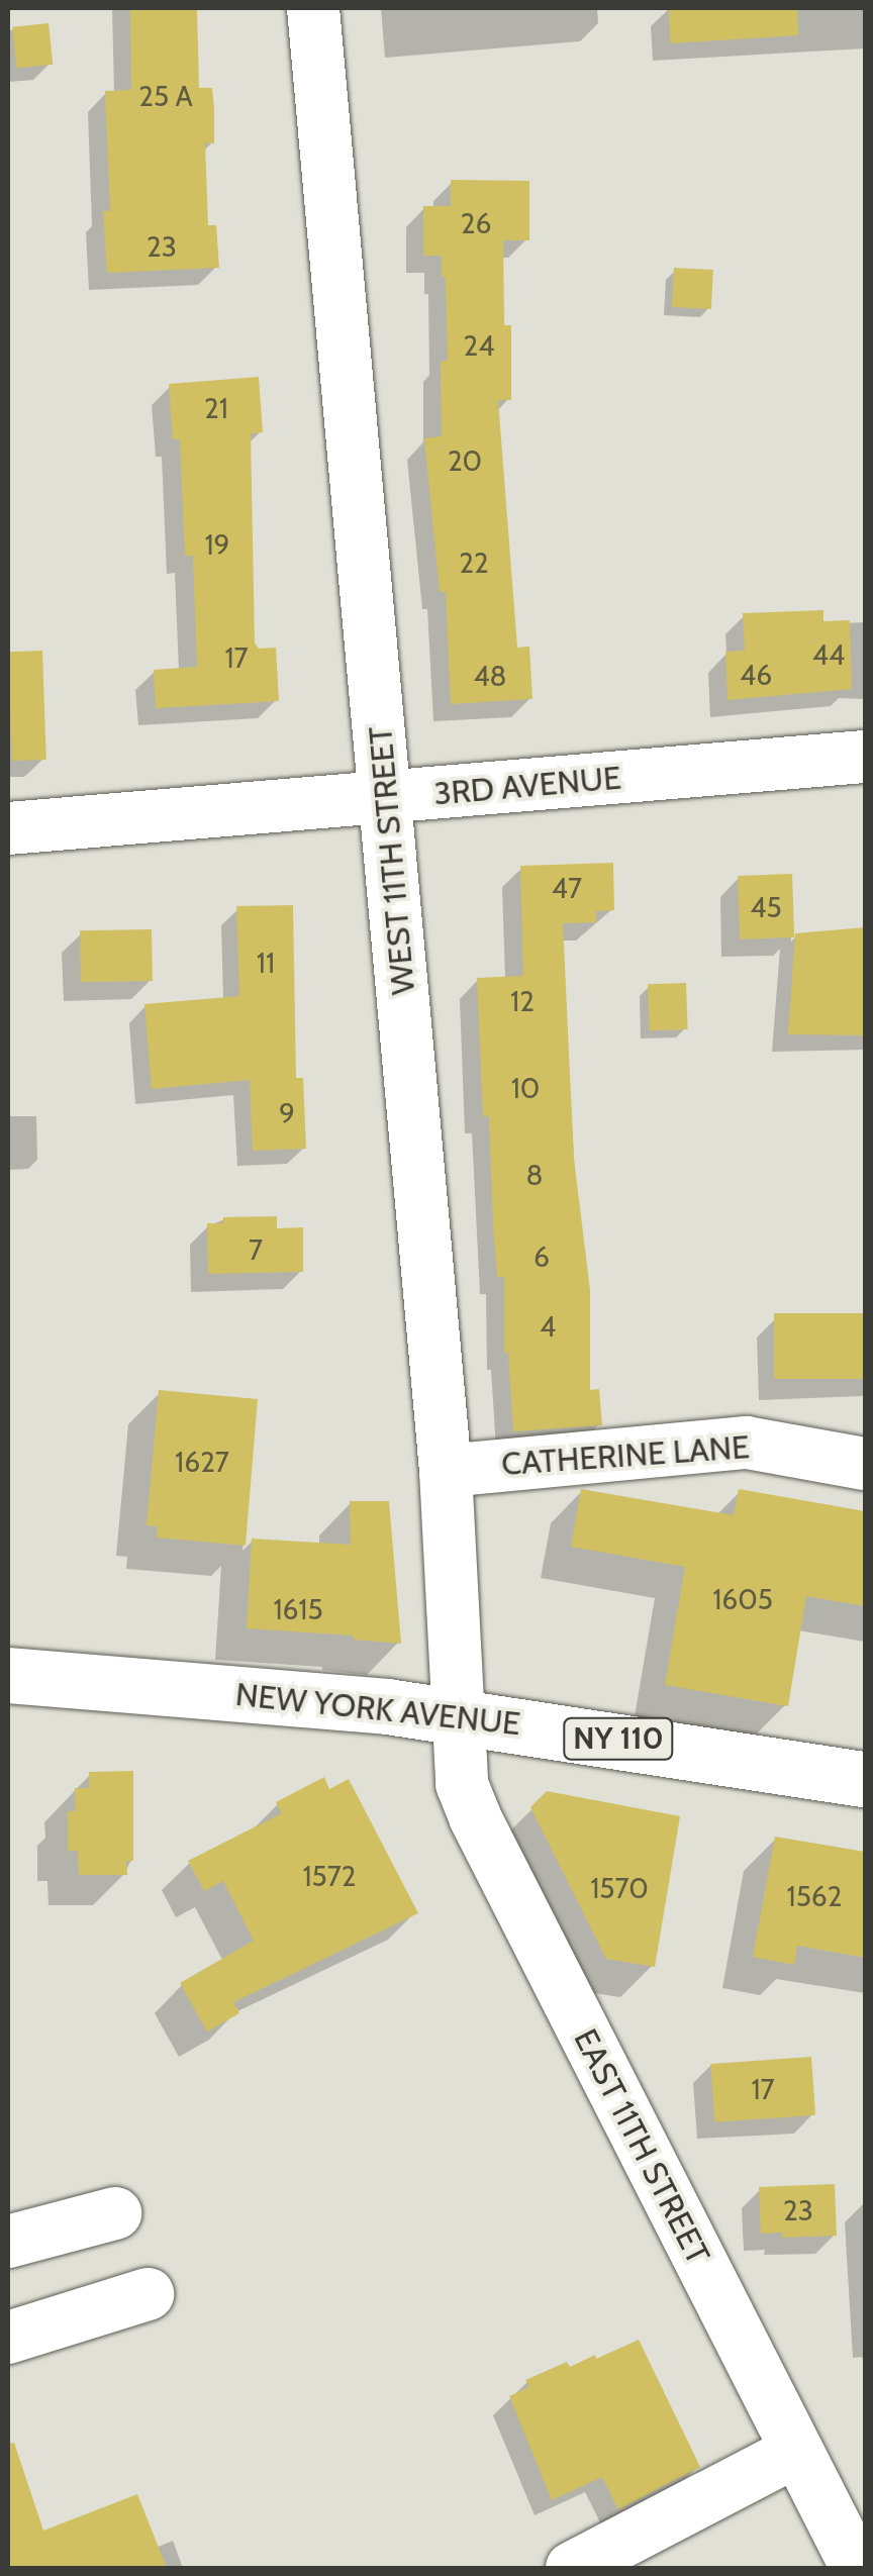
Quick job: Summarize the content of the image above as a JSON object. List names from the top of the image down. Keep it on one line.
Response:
{"streets":{"main road":["NEW YORK AVENUE","NY 110"],"street":["3RD AVENUE","WEST 11TH STREET","CATHERINE LANE","EAST 11TH STREET"]},"crossings":[["3RD AVENUE","WEST 11TH STREET"],["WEST 11TH STREET","CATHERINE LANE"],["WEST 11TH STREET","NEW YORK AVENUE"],["WEST 11TH STREET","EAST 11TH STREET"],["NEW YORK AVENUE","EAST 11TH STREET"]],"house_numbers":["25 A","26","23","24","21","20","19","22","44","17","46","48","47","45","11","12","10","9","8","7","6","4","1627","1605","1615","1572","1570","1562","17","23"]}
